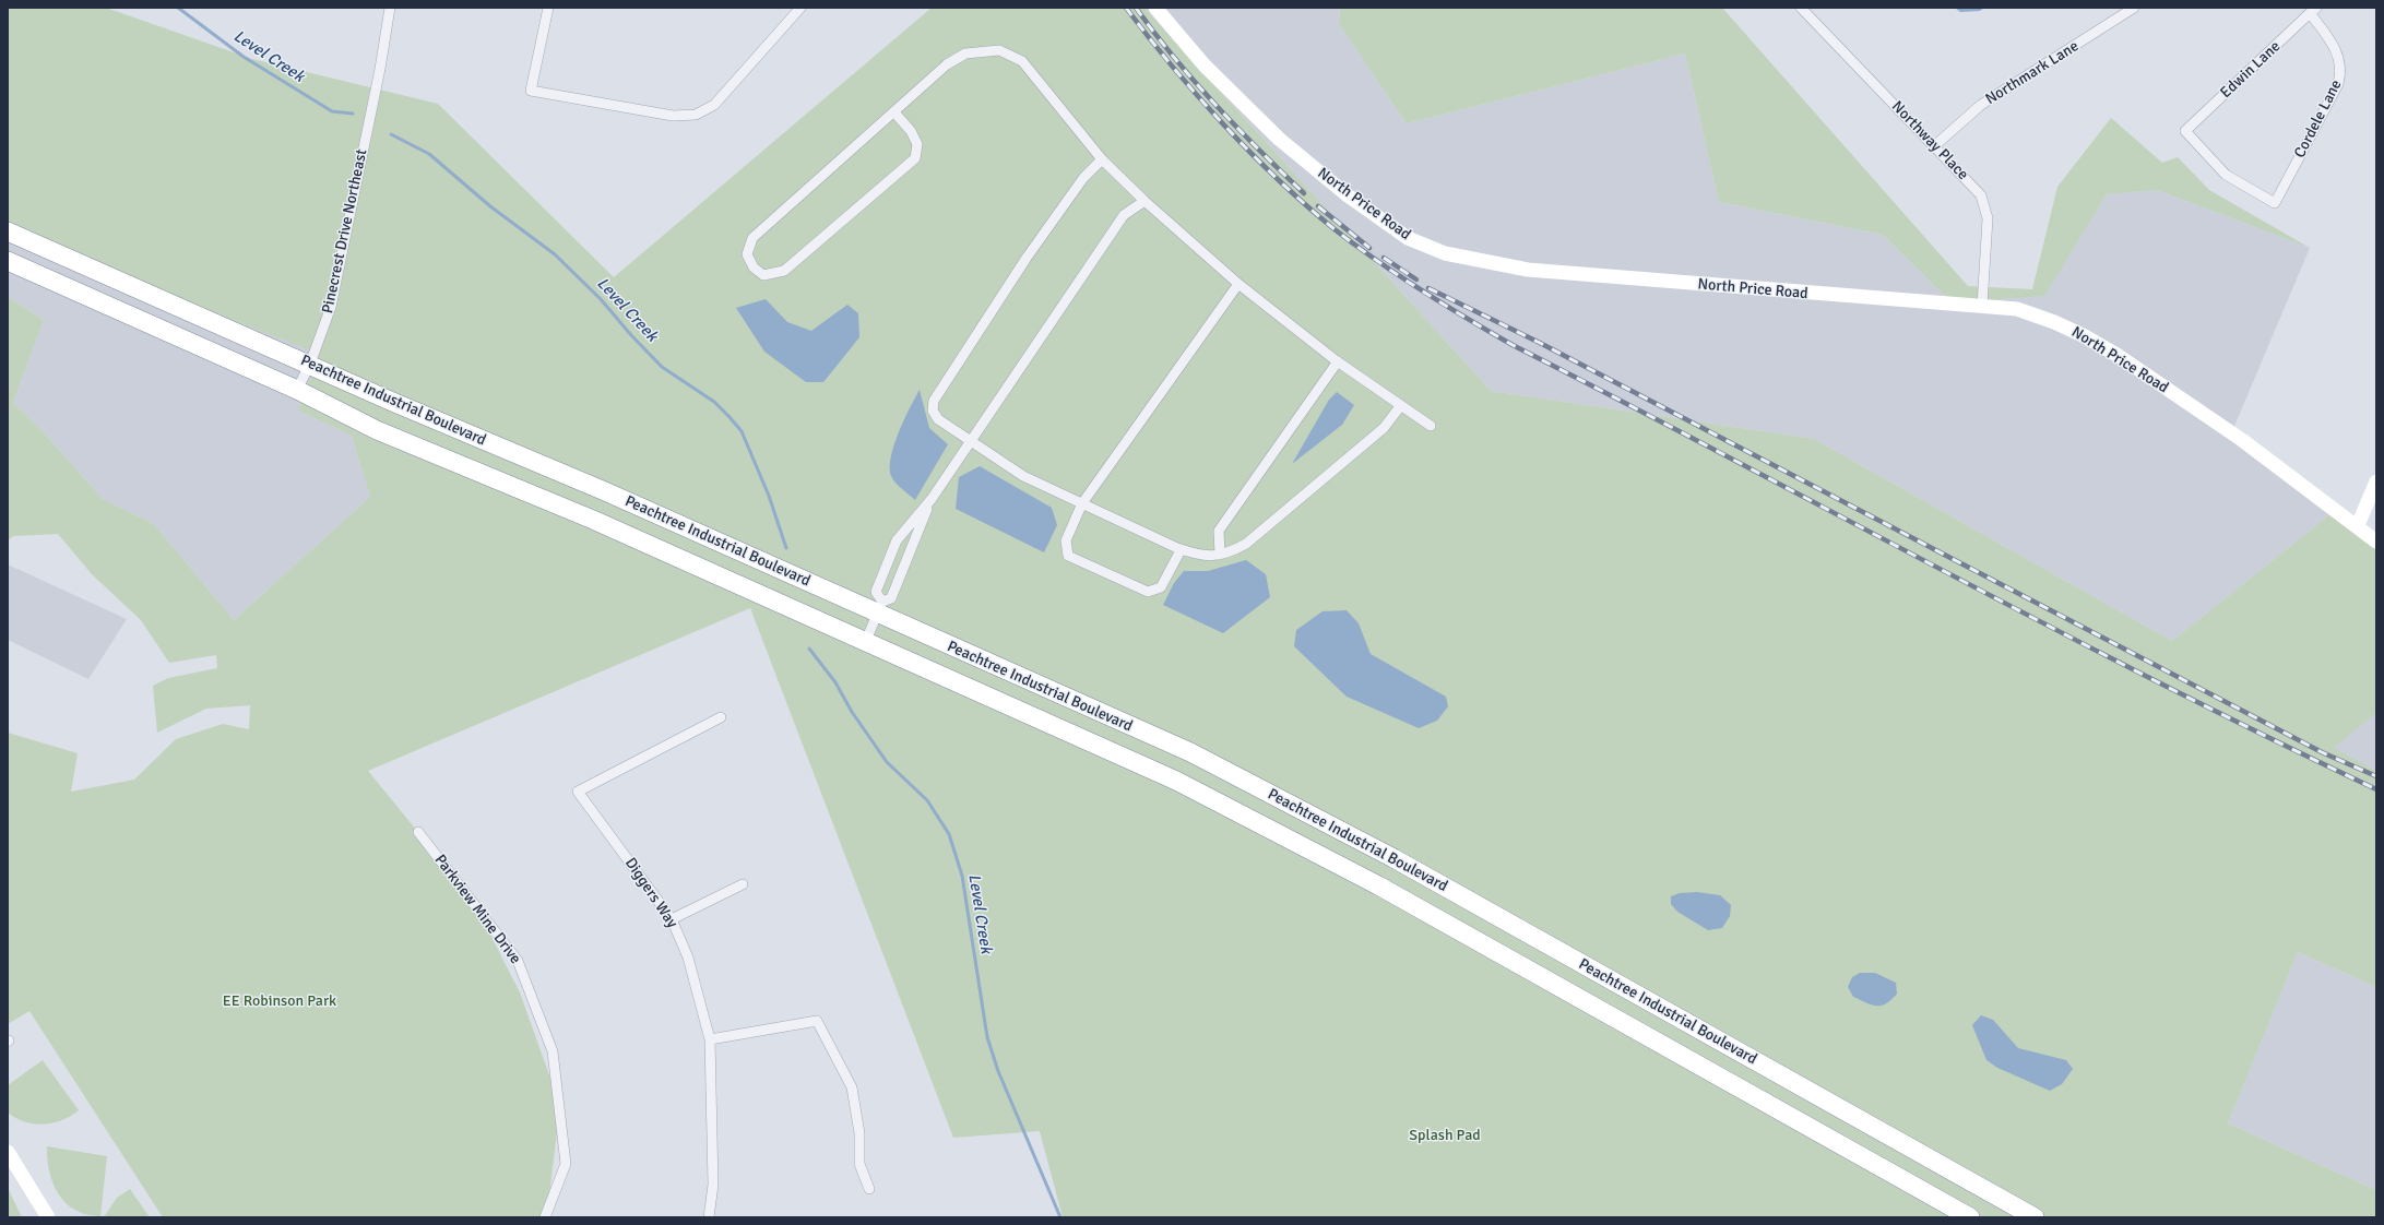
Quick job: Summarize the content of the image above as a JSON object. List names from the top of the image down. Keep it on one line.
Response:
{"streets":{"highway":["Peachtree Industrial Boulevard"],"street":["Edwin Lane","Northmark Lane","Cordele Lane","Northway Place","North Price Road","Pinecrest Drive Northeast","Diggers Way","Parkview Mine Drive"]},"crossings":[["Edwin Lane","Cordele Lane"],["Northmark Lane","Northway Place"],["Northway Place","North Price Road"],["Pinecrest Drive Northeast","Peachtree Industrial Boulevard"]],"water":["Level Creek"],"parks":["EE Robinson Park","Splash Pad"]}
